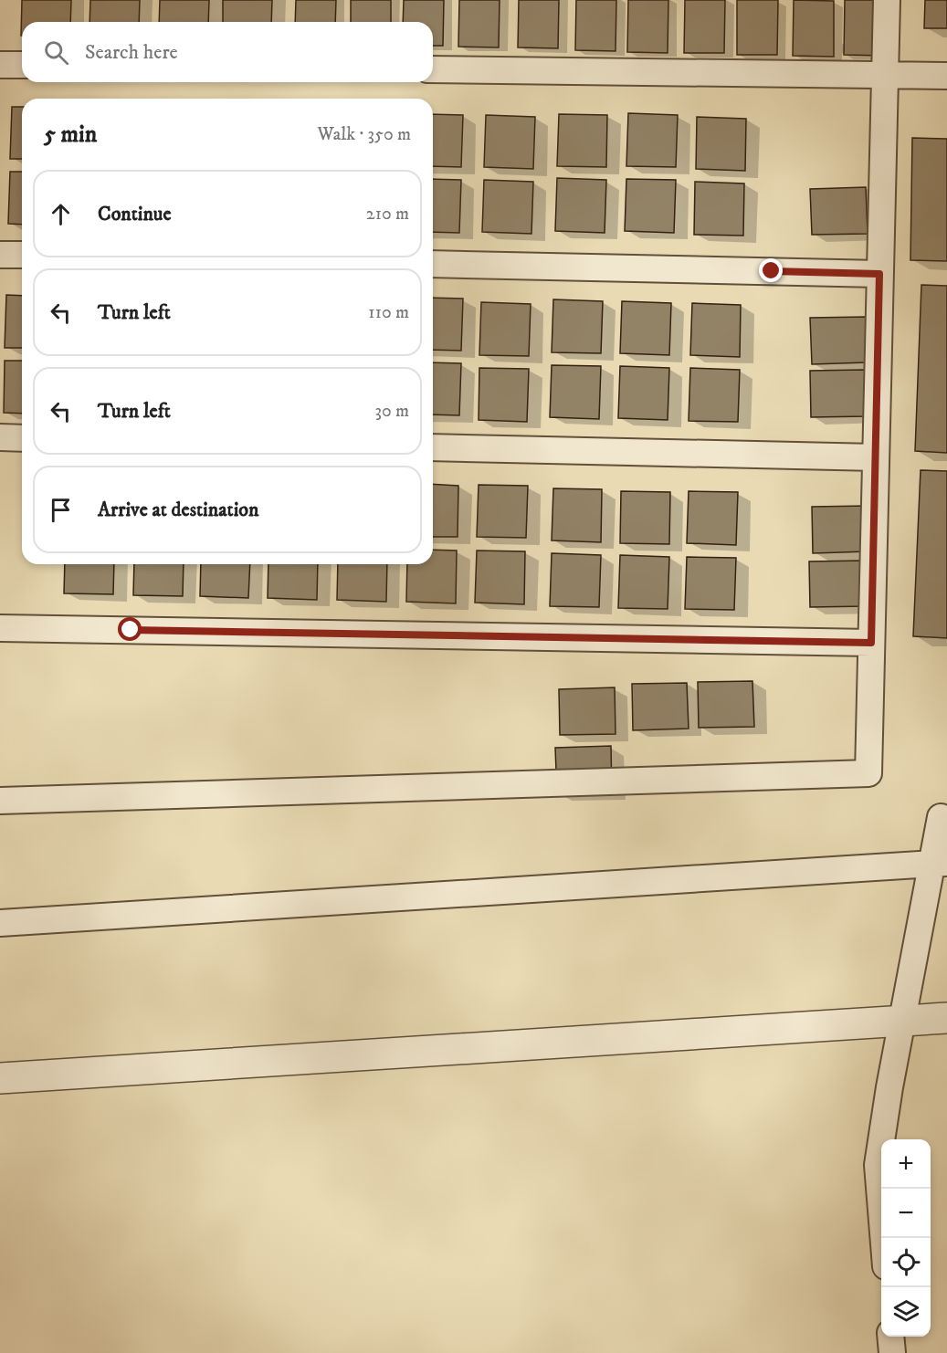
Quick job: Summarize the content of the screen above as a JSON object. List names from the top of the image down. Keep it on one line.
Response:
{"page":{"search":"Search here","heading":["5 min","Walk · 350 m"],"list":[["Continue","210 m"],["Turn left","110 m"],["Turn left","30 m"],"Arrive at destination"],"map_buttons":["+","−"]}}
